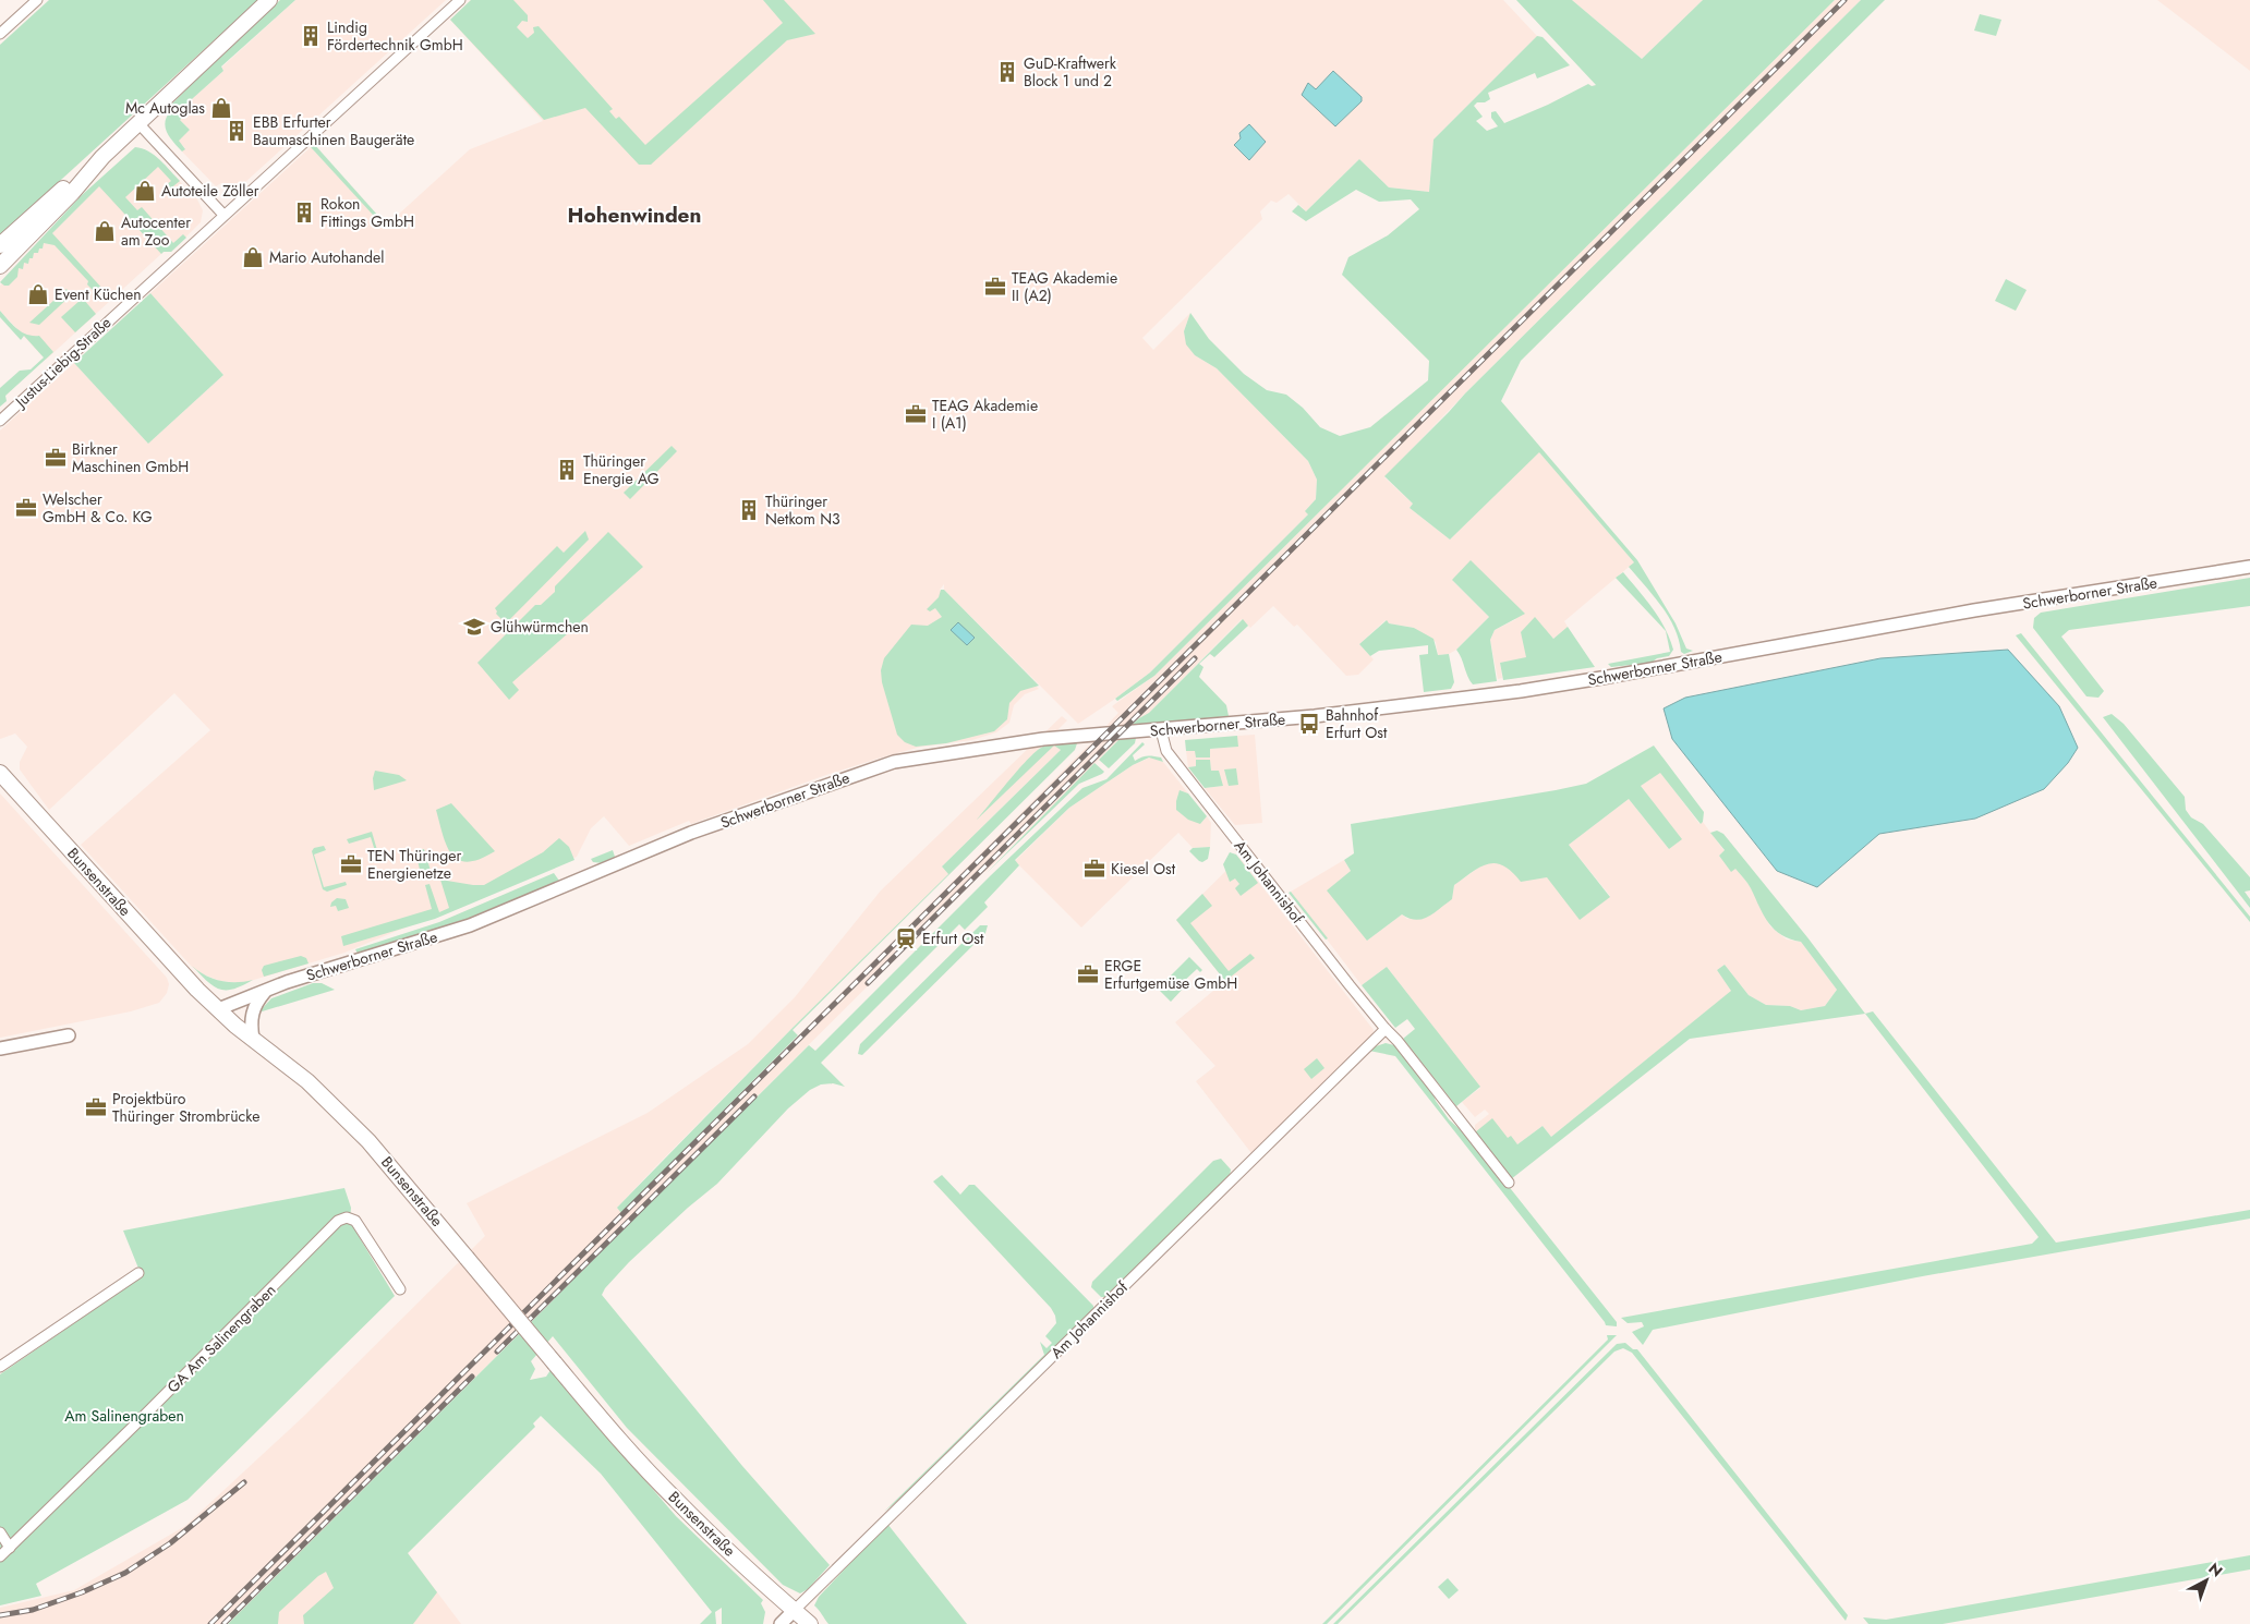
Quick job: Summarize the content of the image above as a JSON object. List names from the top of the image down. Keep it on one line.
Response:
{"streets":{"main road":["Bunsenstraße"],"street":["Justus-Liebig-Straße","Schwerborner Straße","Am Johannishof","GA Am Salinengraben"]},"crossings":[["Schwerborner Straße","Bunsenstraße"],["Schwerborner Straße","Am Johannishof"],["Bunsenstraße","Am Johannishof"]],"districts":["Hohenwinden"],"parks":["Am Salinengraben"],"places":{"building":["Lindig Fördertechnik GmbH","GuD-Kraftwerk Block 1 und 2","EBB Erfurter Baumaschinen Baugeräte","Rokon Fittings GmbH","Thüringer Energie AG","Thüringer Netkom N3"],"shop":["Mc Autoglas","Autoteile Zöller","Autocenter am Zoo","Mario Autohandel","Event Küchen"],"office":["TEAG Akademie II (A2)","TEAG Akademie I (A1)","Birkner Maschinen GmbH","Welscher GmbH & Co. KG","TEN Thüringer Energienetze","Kiesel Ost","ERGE Erfurtgemüse GmbH","Projektbüro Thüringer Strombrücke"],"school or university":["Glühwürmchen"],"bus stop":["Bahnhof Erfurt Ost"],"station":["Erfurt Ost"]},"north":"top right"}
